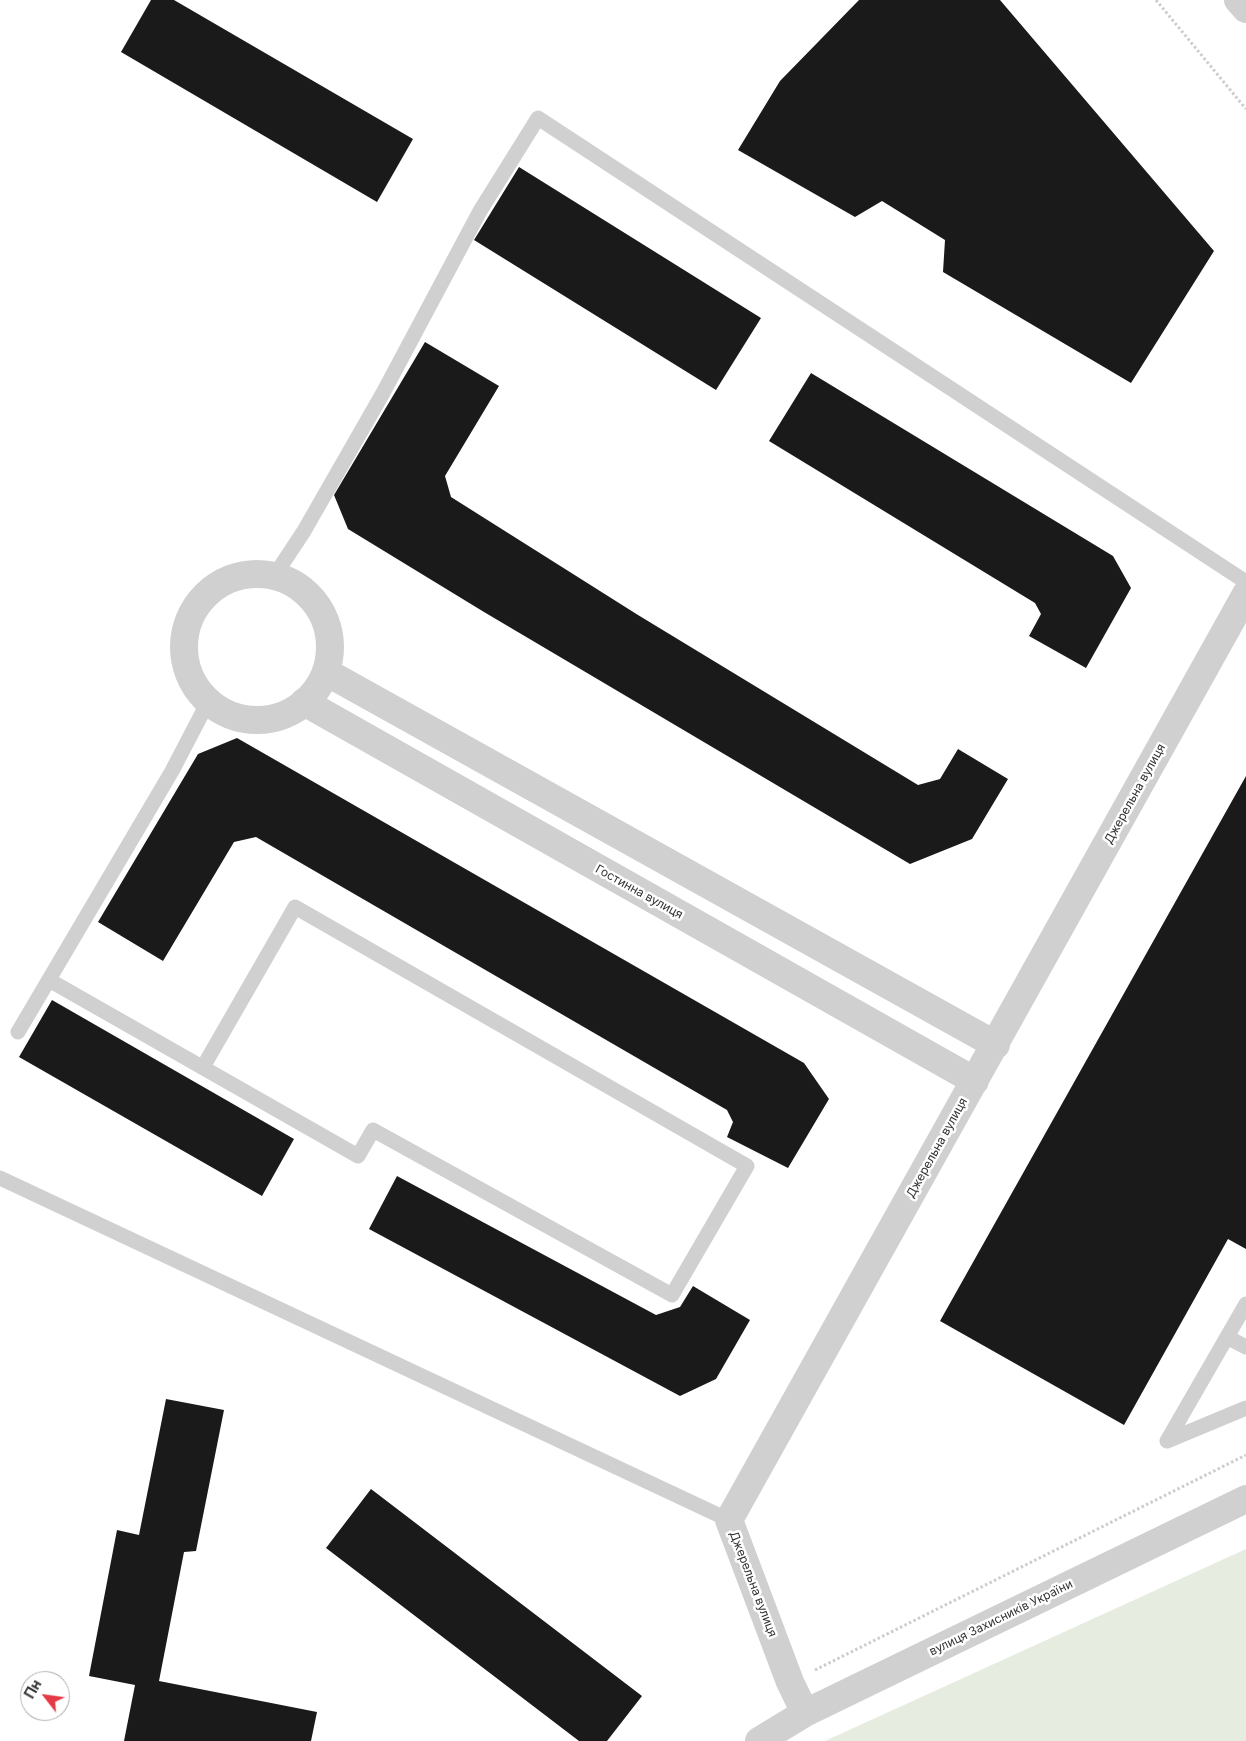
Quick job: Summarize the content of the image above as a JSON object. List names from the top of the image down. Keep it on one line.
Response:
{"streets":{"street":["Джерельна вулиця","Гостинна вулиця","вулиця Захисників України"]},"crossings":[["Джерельна вулиця","Гостинна вулиця"],["Джерельна вулиця","вулиця Захисників України"]],"north":"top left"}
